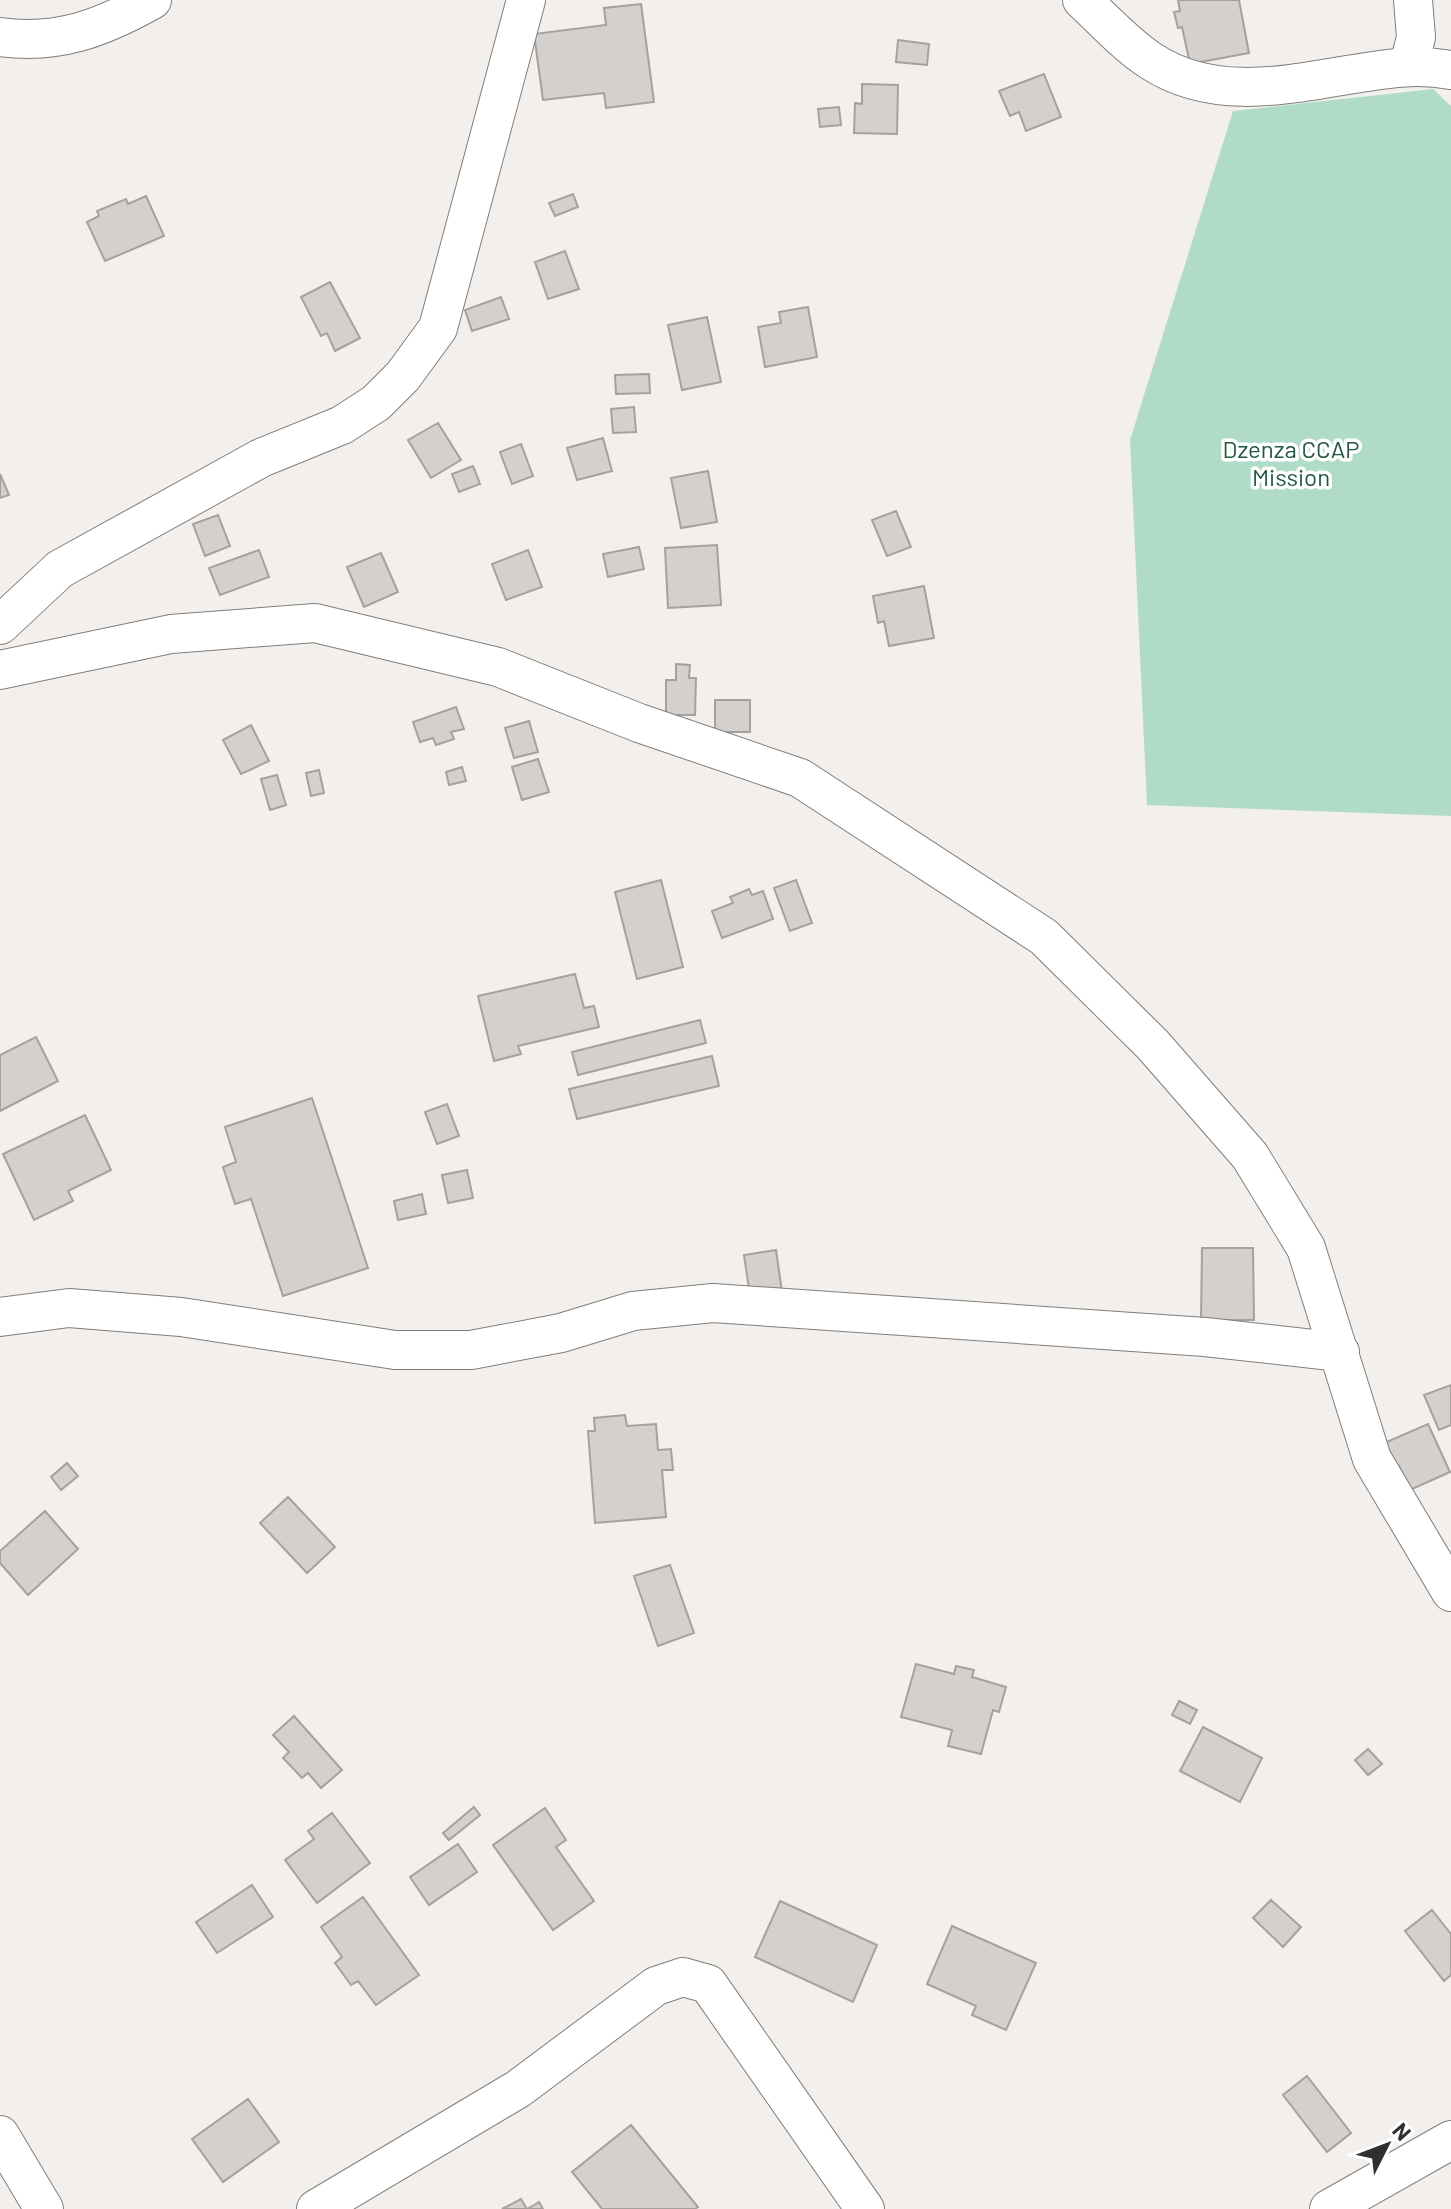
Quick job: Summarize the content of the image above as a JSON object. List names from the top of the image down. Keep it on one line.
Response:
{"parks":["Dzenza CCAP Mission"],"north":"top right"}
